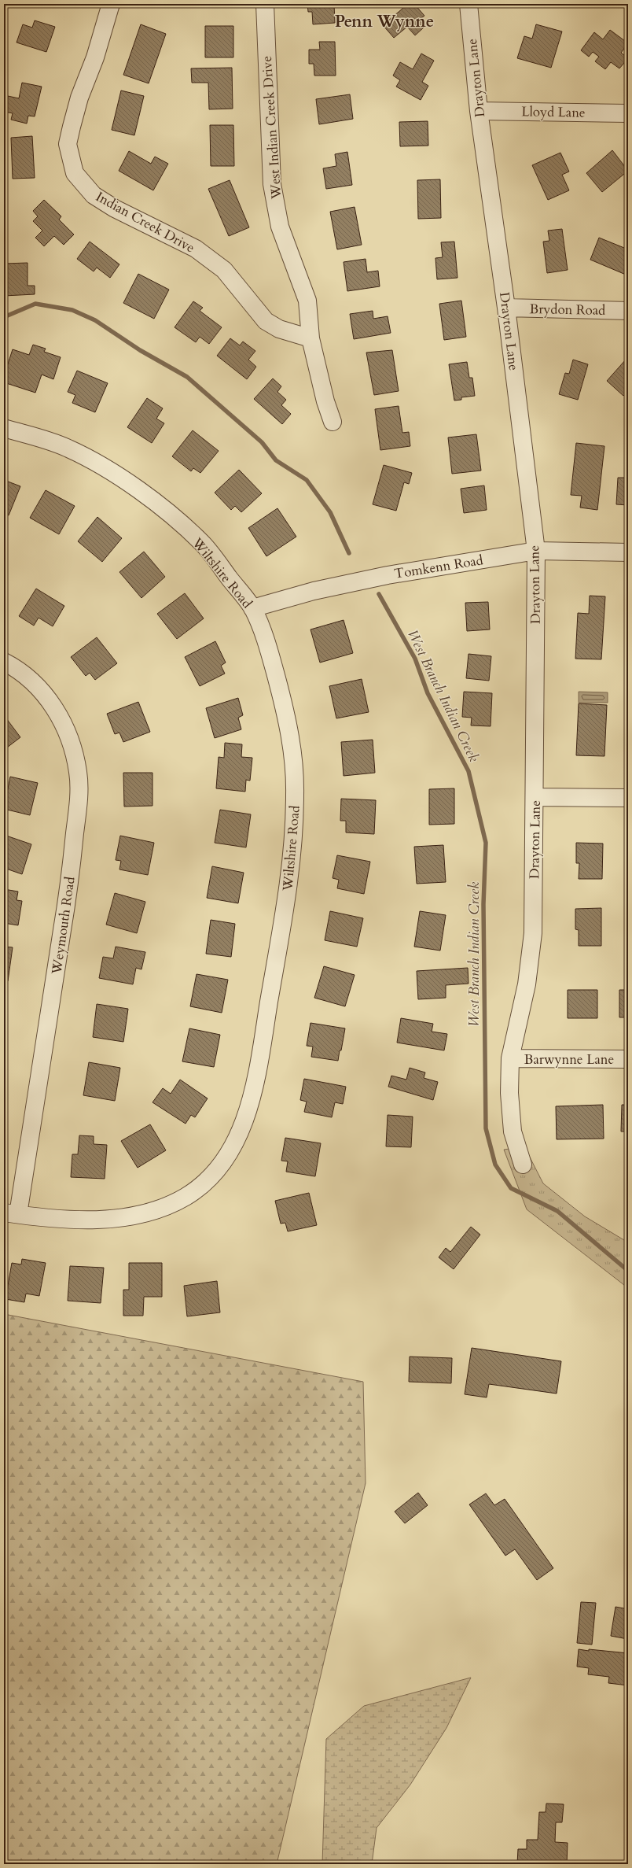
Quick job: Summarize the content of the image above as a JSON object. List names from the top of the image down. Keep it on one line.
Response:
{"streets":{"street":["Drayton Lane","Lloyd Lane","West Indian Creek Drive","Indian Creek Drive","Brydon Road","Tomkenn Road","Wiltshire Road","Weymouth Road","Barwynne Lane"]},"crossings":[["Drayton Lane","Lloyd Lane"],["Drayton Lane","Brydon Road"],["Drayton Lane","Tomkenn Road"],["Drayton Lane","Barwynne Lane"],["West Indian Creek Drive","Indian Creek Drive"],["Tomkenn Road","Wiltshire Road"],["Wiltshire Road","Weymouth Road"]],"districts":["Penn Wynne"],"water":["West Branch Indian Creek"]}
